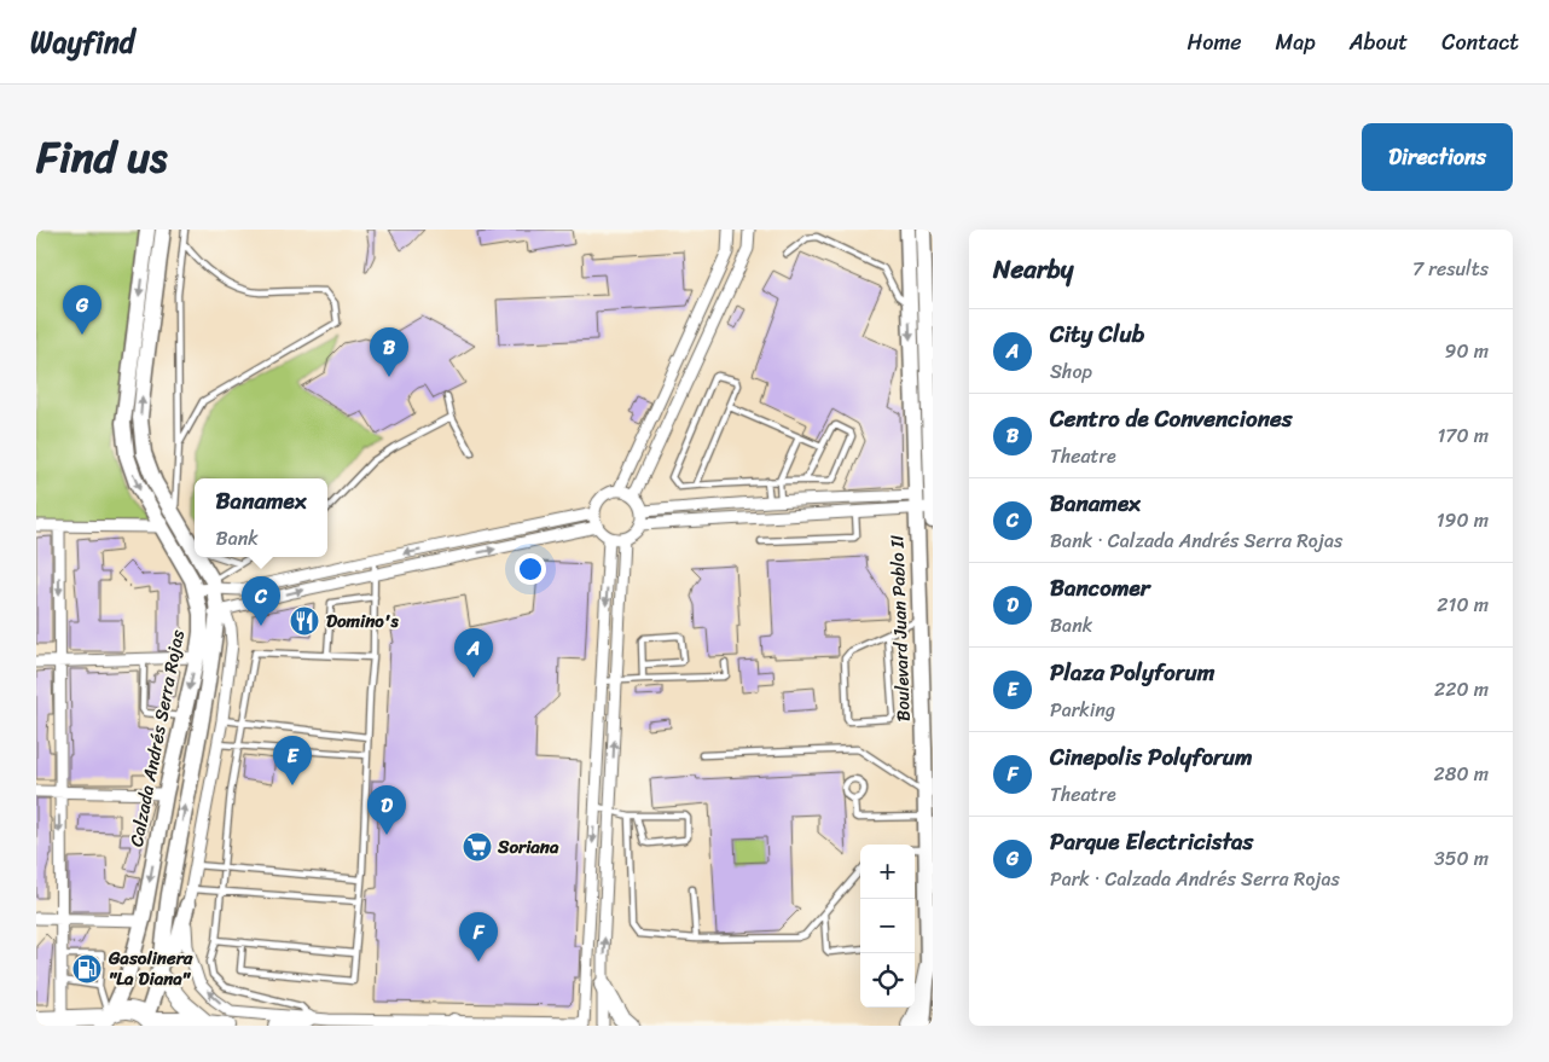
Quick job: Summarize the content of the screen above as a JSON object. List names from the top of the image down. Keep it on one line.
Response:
{"streets":{"main road":["Boulevard Juan Pablo II","Calzada Andrés Serra Rojas"]},"places":{"restaurant":["Domino's"],"supermarket":["Soriana"],"fuel station":["Gasolinera \"La Diana\""]},"page":{"header":"Wayfind","nav":["Home","Map","About","Contact"],"title":"Find us","buttons":"Directions","heading":["Nearby","7 results"],"pins":["G","B","C","A","E","D","F"],"list":[{"mark":"A","name":"City Club","note":"Shop","value":"90 m"},{"mark":"B","name":"Centro de Convenciones","note":"Theatre","value":"170 m"},{"mark":"C","name":"Banamex","note":"Bank · Calzada Andrés Serra Rojas","value":"190 m"},{"mark":"D","name":"Bancomer","note":"Bank","value":"210 m"},{"mark":"E","name":"Plaza Polyforum","note":"Parking","value":"220 m"},{"mark":"F","name":"Cinepolis Polyforum","note":"Theatre","value":"280 m"},{"mark":"G","name":"Parque Electricistas","note":"Park · Calzada Andrés Serra Rojas","value":"350 m"}],"popup":["Banamex","Bank"],"map_buttons":["+","−"]}}
